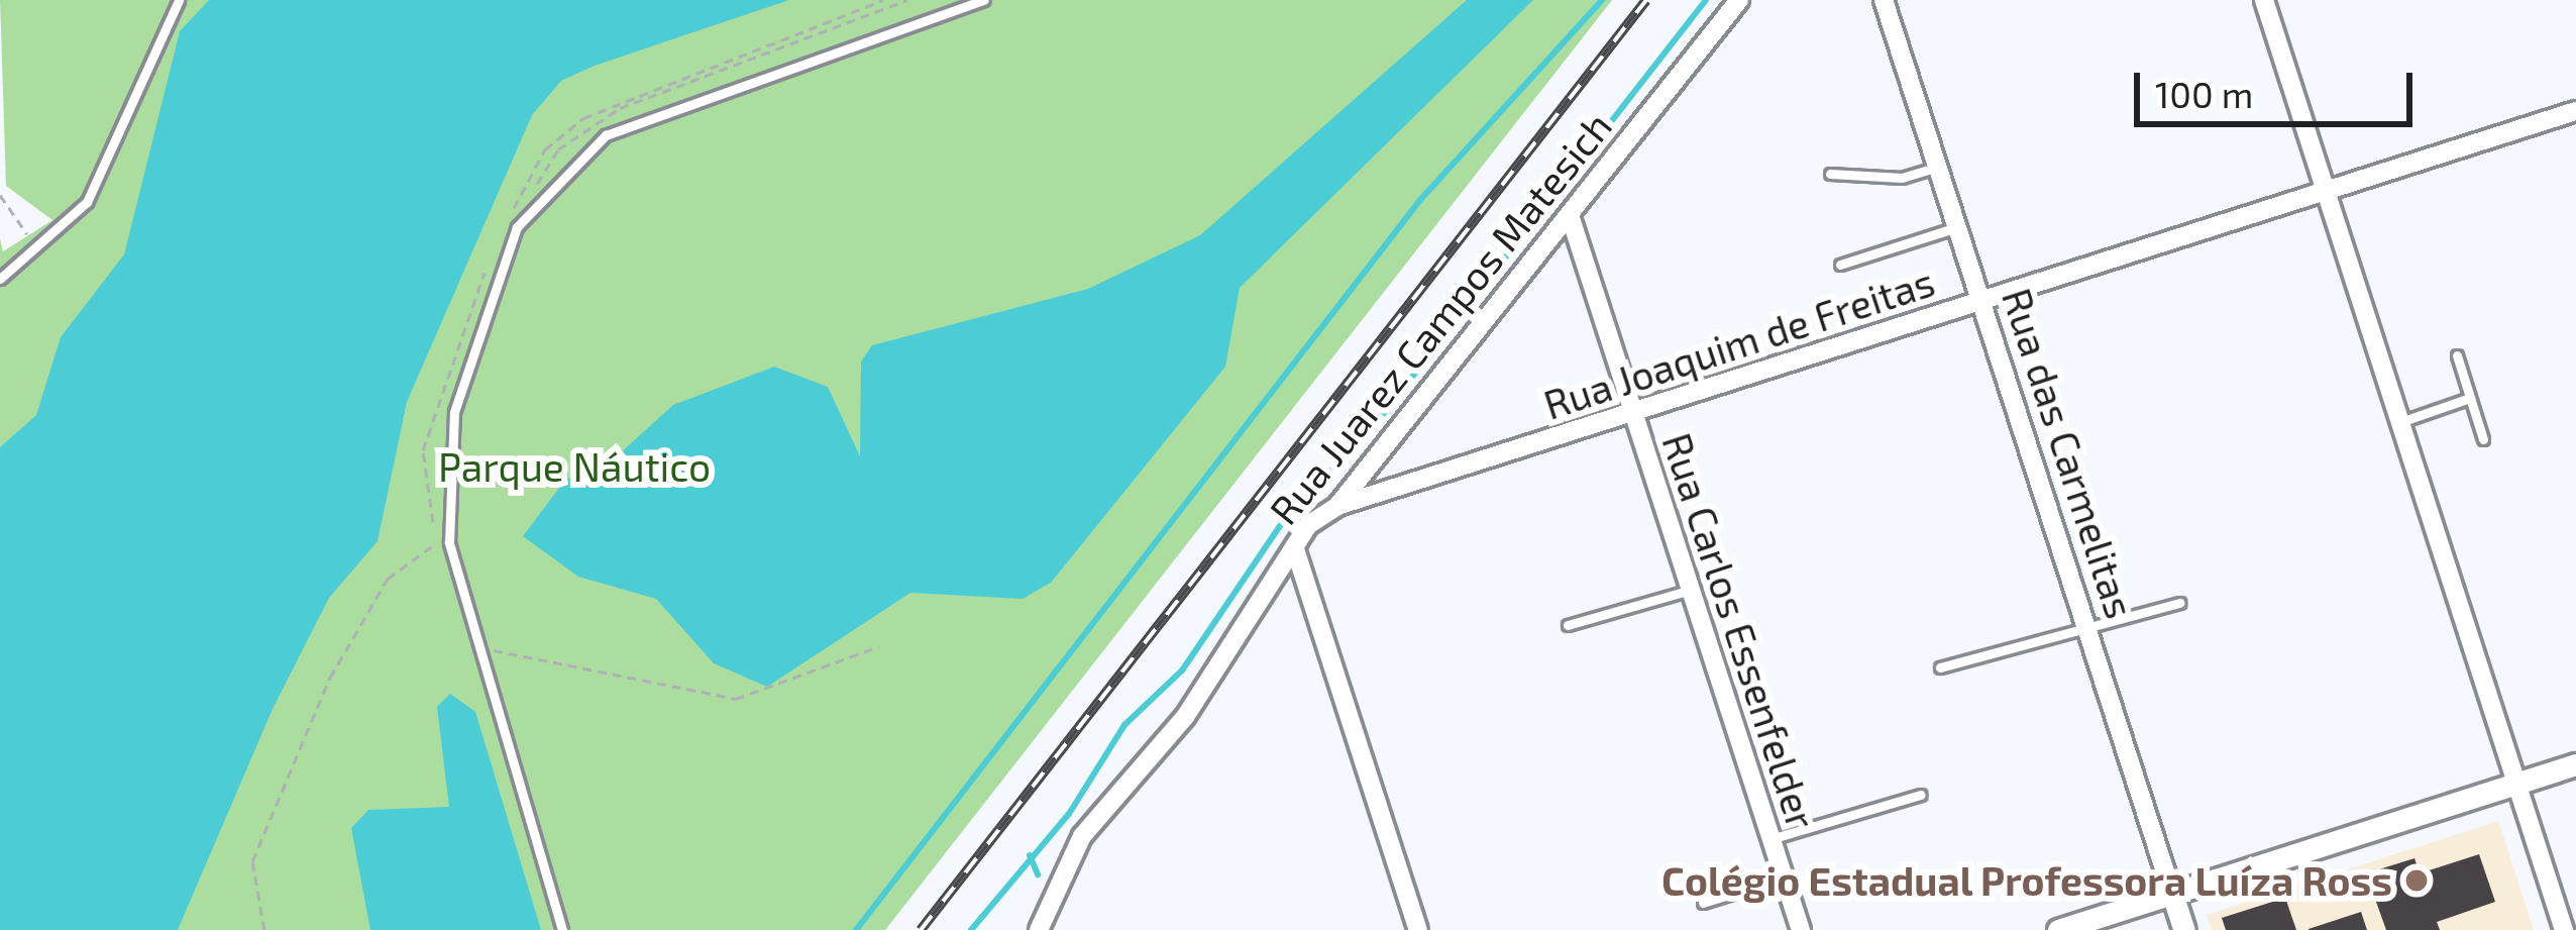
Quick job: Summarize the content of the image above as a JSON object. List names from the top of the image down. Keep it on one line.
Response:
{"streets":{"street":["Rua Juarez Campos Matesich","Rua Joaquim de Freitas","Rua das Carmelitas","Rua Carlos Essenfelder"]},"crossings":[["Rua Juarez Campos Matesich","Rua Joaquim de Freitas"],["Rua Juarez Campos Matesich","Rua Carlos Essenfelder"],["Rua Joaquim de Freitas","Rua das Carmelitas"],["Rua Joaquim de Freitas","Rua Carlos Essenfelder"]],"parks":["Parque Náutico"],"places":["Colégio Estadual Professora Luíza Ross"],"scale_bar":"100 m"}
